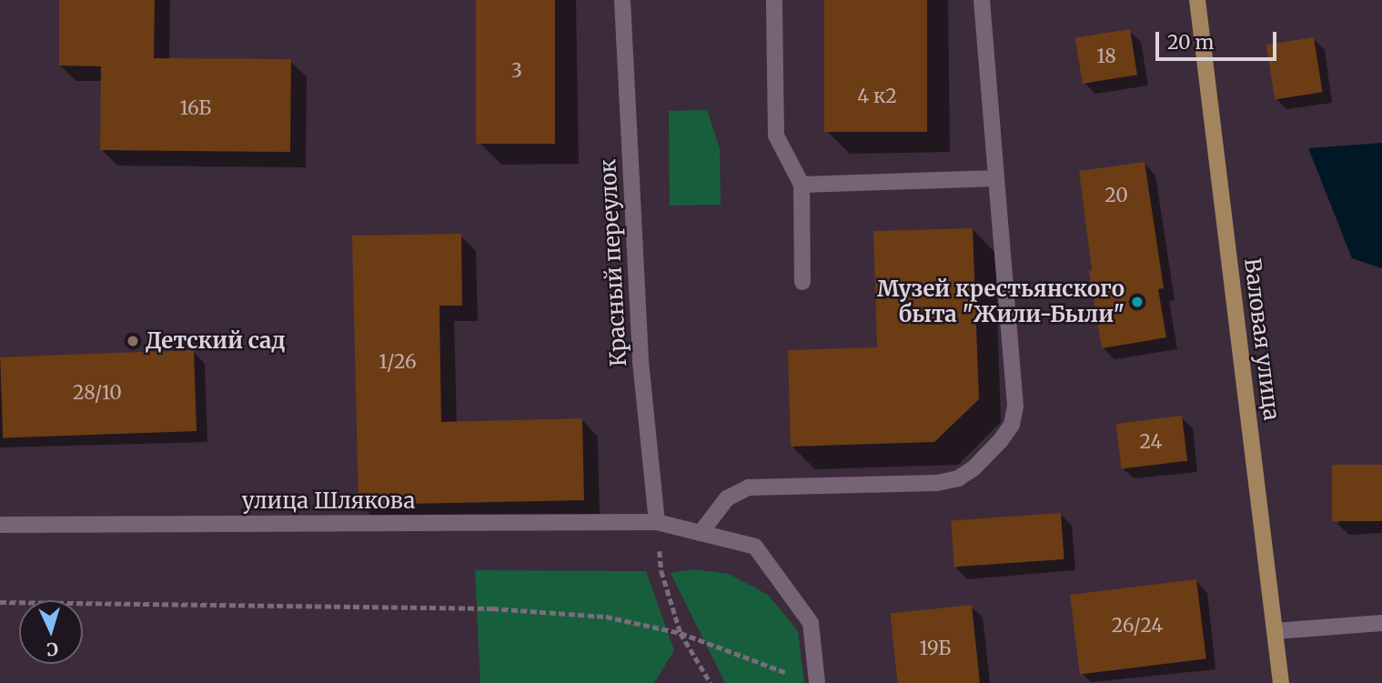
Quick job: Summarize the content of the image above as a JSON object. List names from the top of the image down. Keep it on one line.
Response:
{"streets":{"main road":["Валовая улица"],"street":["Красный переулок","улица Шлякова"]},"crossings":[["Красный переулок","улица Шлякова"]],"places":["Музей крестьянского быта \"Жили-Были\"","Детский сад"],"house_numbers":["18","3","4 к2","16Б","20","1/26","28/10","24","26/24","19Б"],"scale_bar":"20 m","north":"bottom"}
